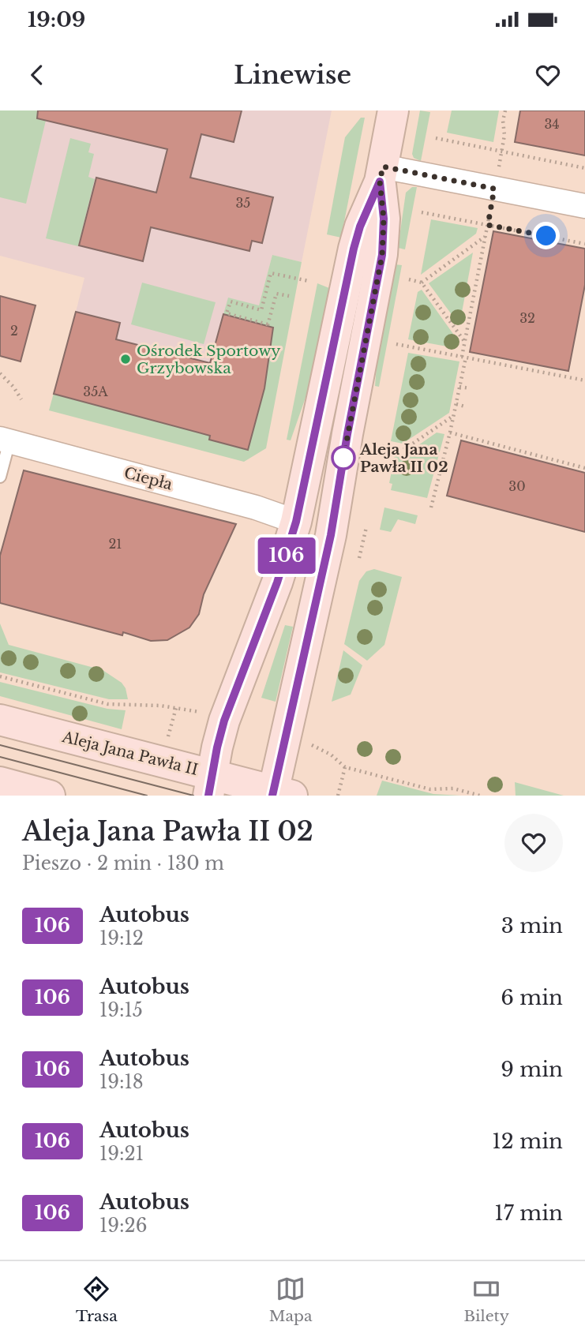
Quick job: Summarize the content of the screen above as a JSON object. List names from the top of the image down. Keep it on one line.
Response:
{"streets":{"street":["Ciepła","Aleja Jana Pawła II"]},"places":["Ośrodek Sportowy Grzybowska","Aleja Jana Pawła II 02"],"lines":["bus line 106"],"house_numbers":["34","35","32","2","35A","30","21"],"page":{"status":"19:09","header":"Linewise","on_map":"106","heading":["Aleja Jana Pawła II 02","Pieszo · 2 min · 130 m"],"list":[{"mark":"106","name":"Autobus","note":"19:12","value":"3 min"},{"mark":"106","name":"Autobus","note":"19:15","value":"6 min"},{"mark":"106","name":"Autobus","note":"19:18","value":"9 min"},{"mark":"106","name":"Autobus","note":"19:21","value":"12 min"},{"mark":"106","name":"Autobus","note":"19:26","value":"17 min"}],"tabs":["Trasa","Mapa","Bilety"]}}
